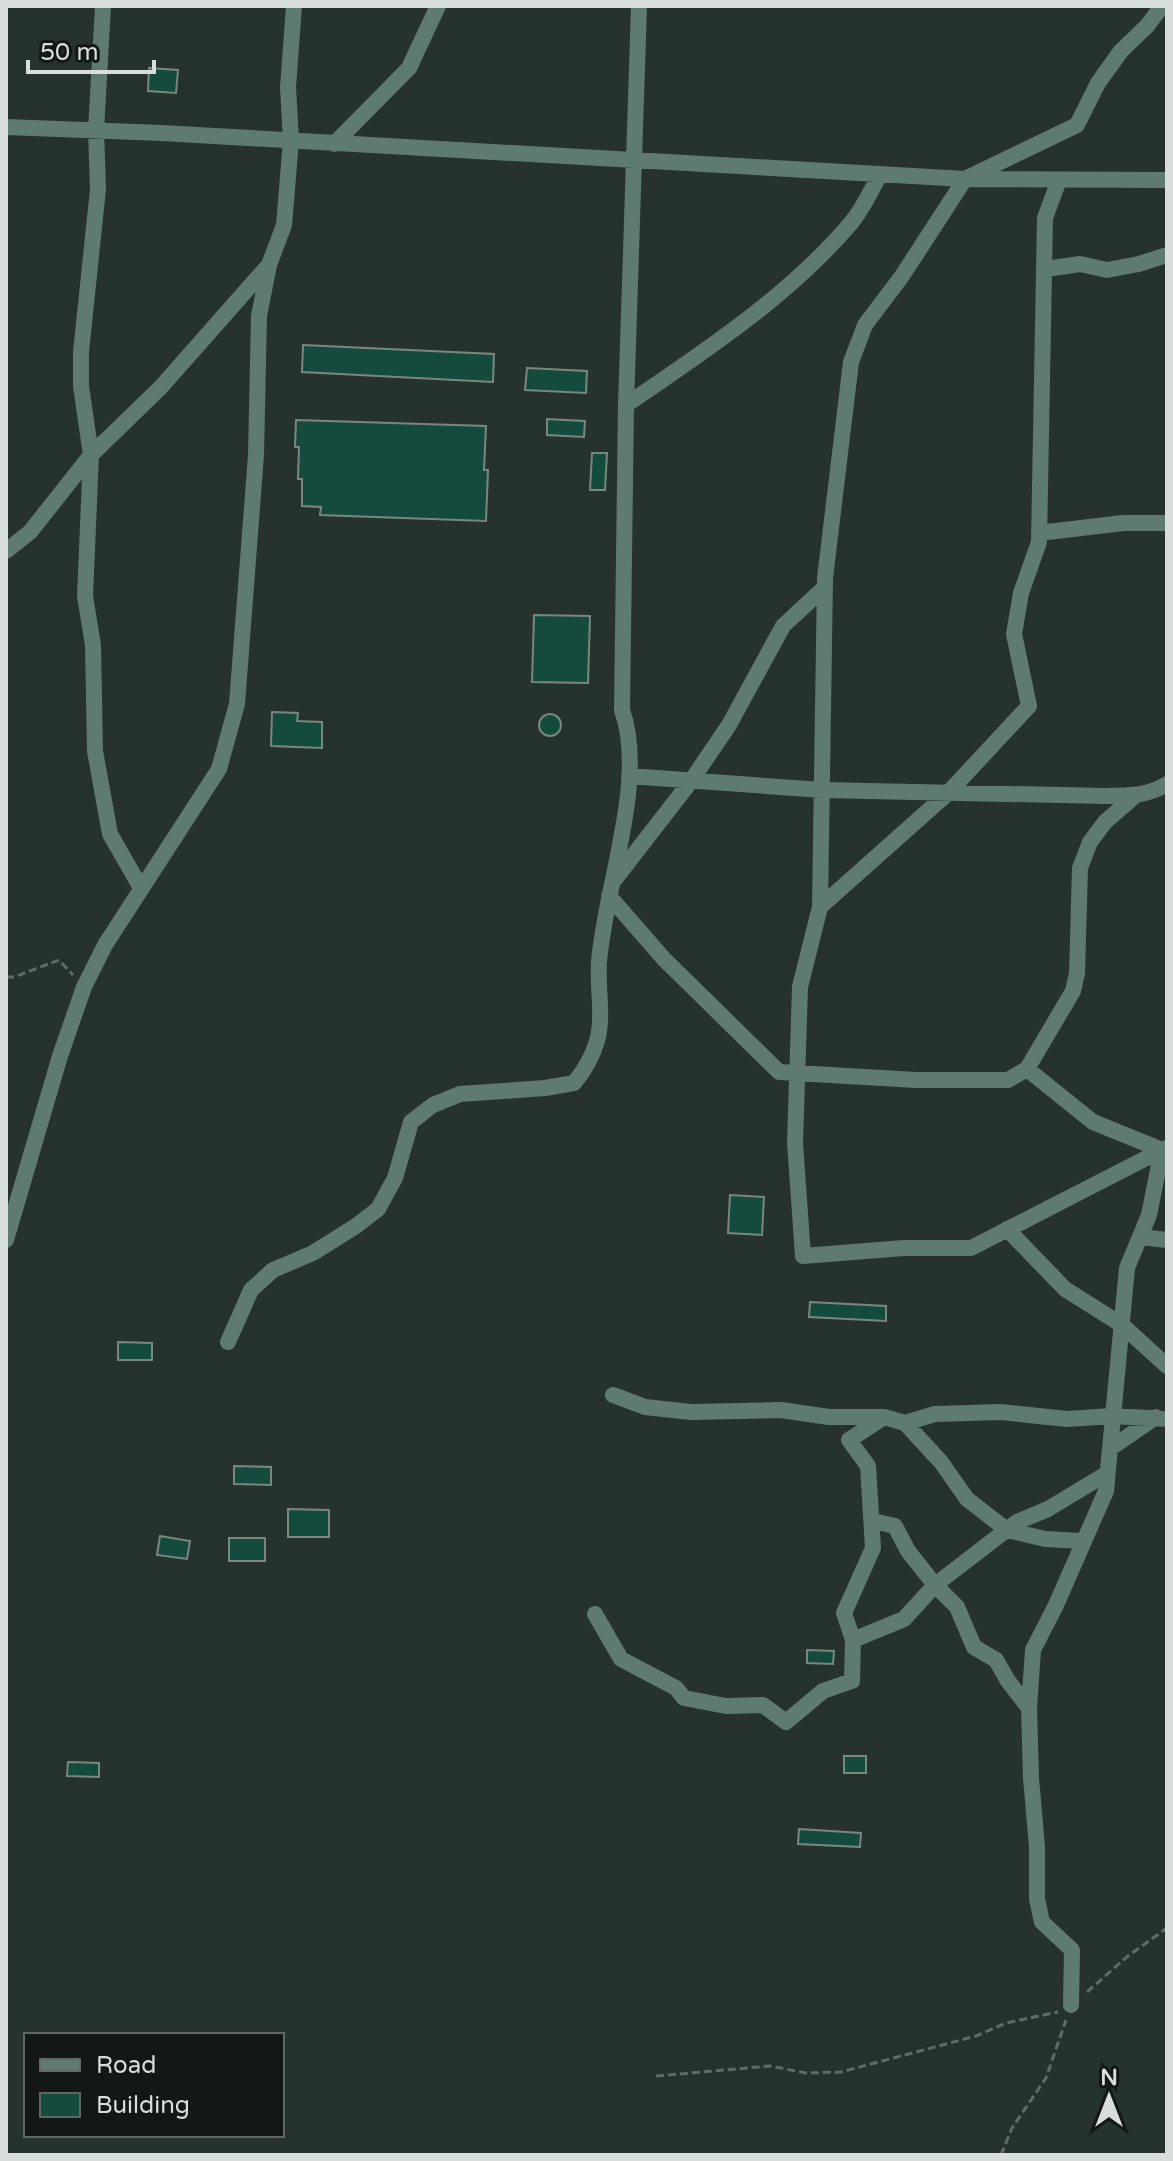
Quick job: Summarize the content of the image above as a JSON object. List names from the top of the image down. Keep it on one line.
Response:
{"legend":["Road","Building"],"scale_bar":"50 m","north":"top"}
